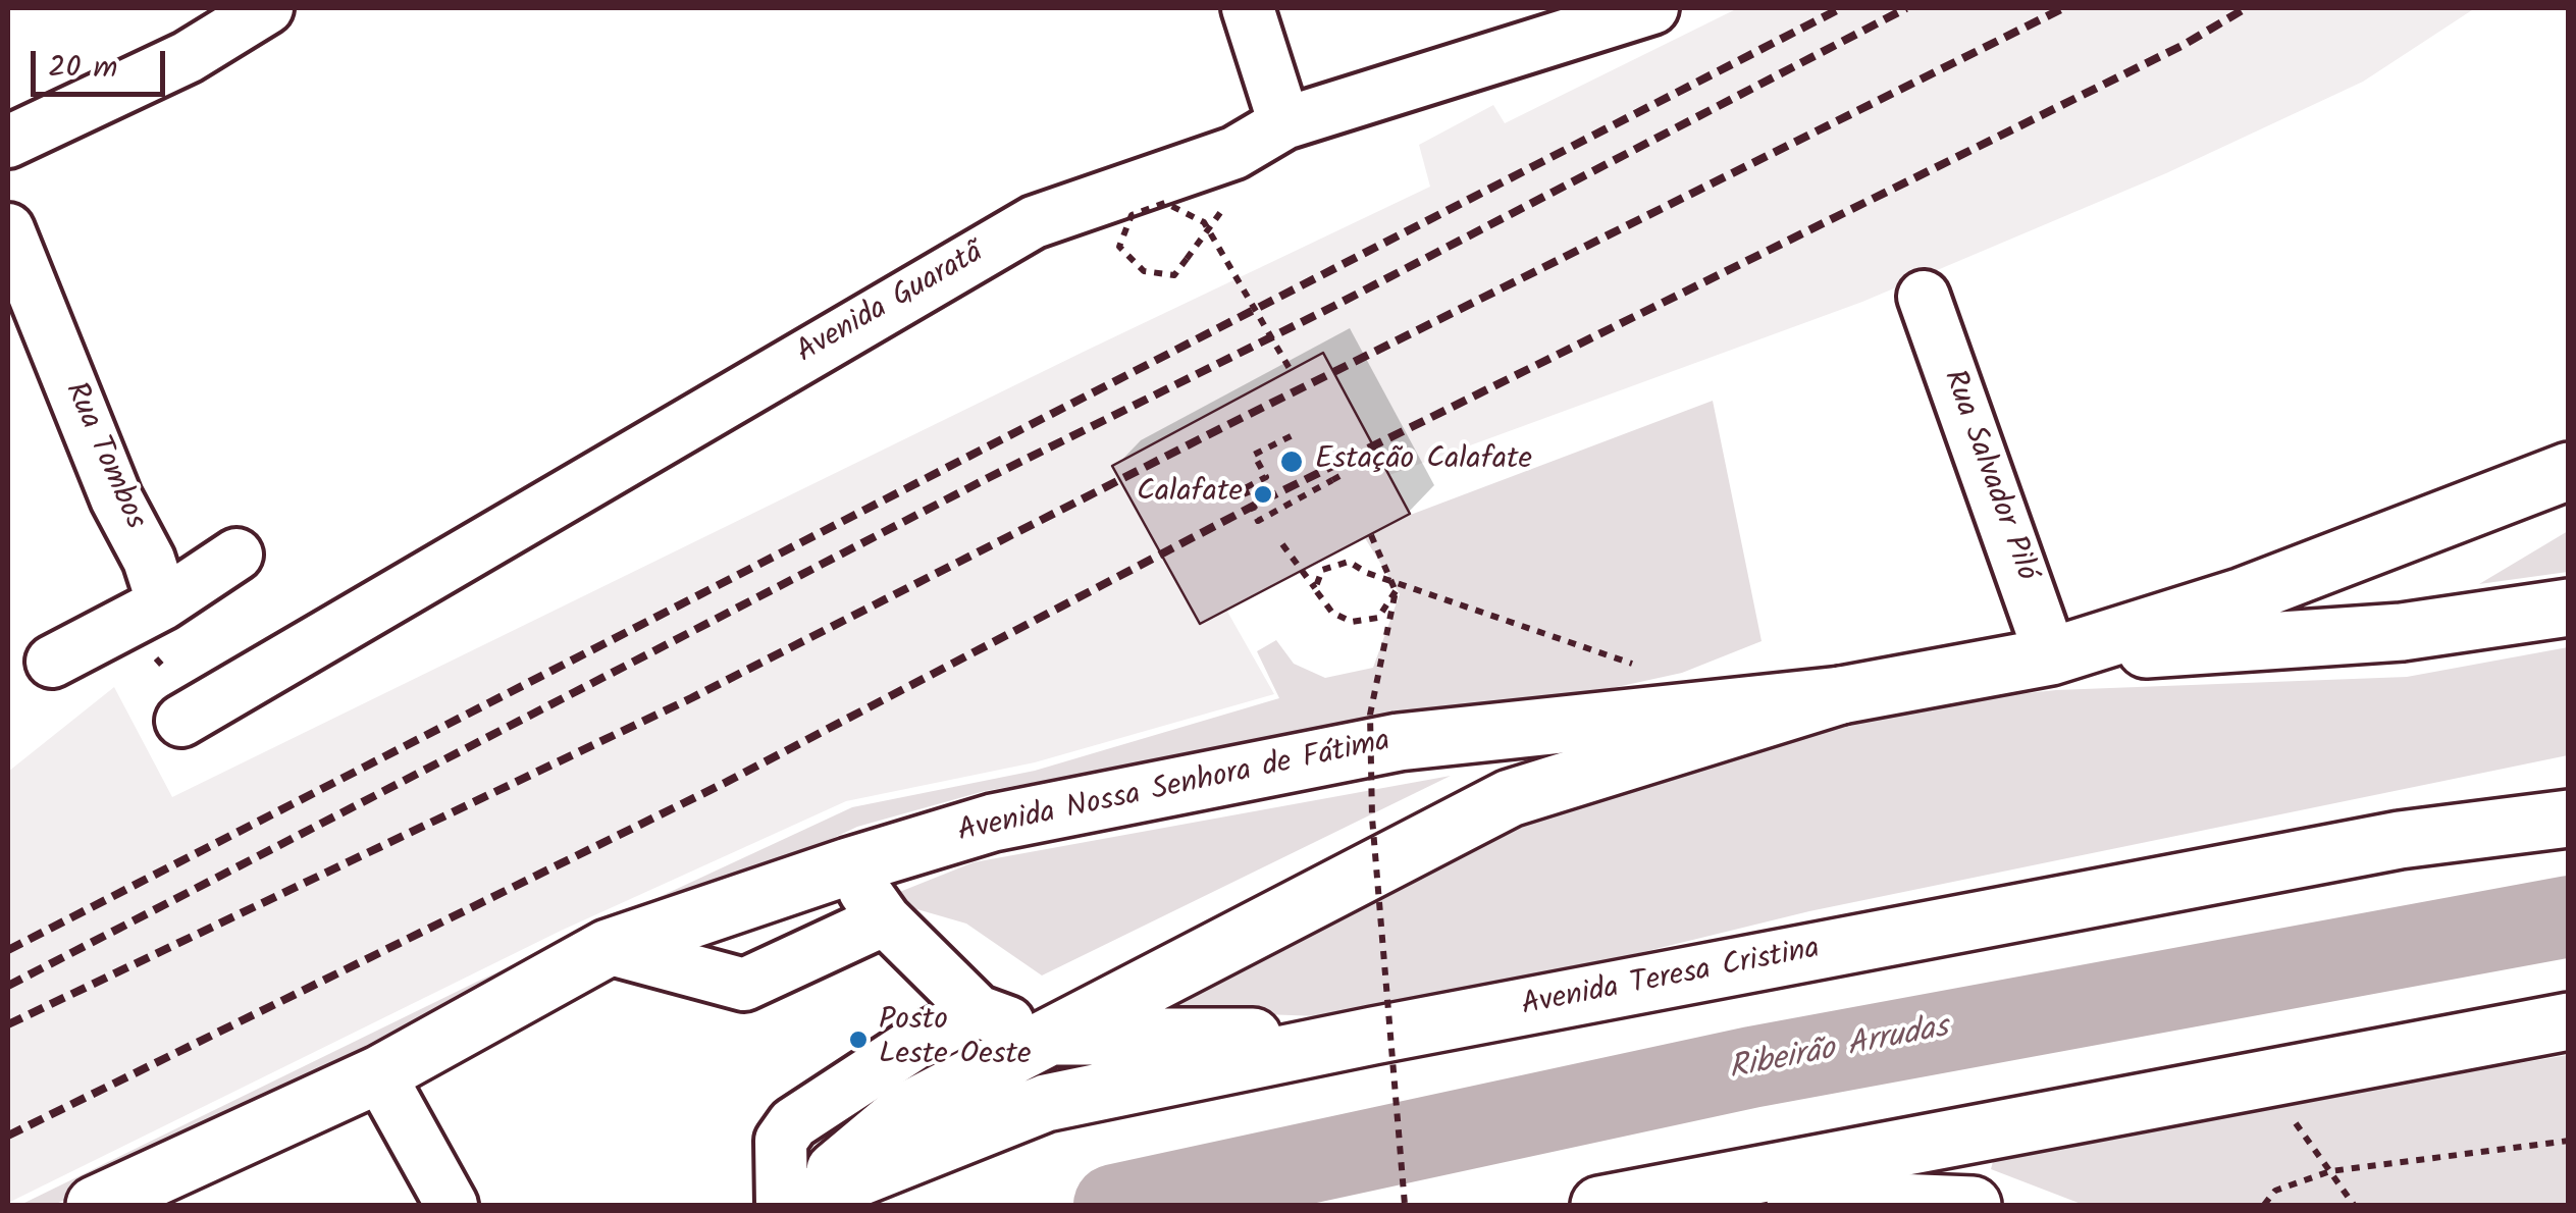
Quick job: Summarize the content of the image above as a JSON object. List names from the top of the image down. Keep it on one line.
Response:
{"streets":{"main road":["Avenida Nossa Senhora de Fátima","Avenida Teresa Cristina"],"street":["Avenida Guaratã","Rua Tombos","Rua Salvador Piló"]},"water":["Ribeirão Arrudas"],"places":["Estação Calafate","Calafate","Posto Leste Oeste"],"scale_bar":"20 m"}
